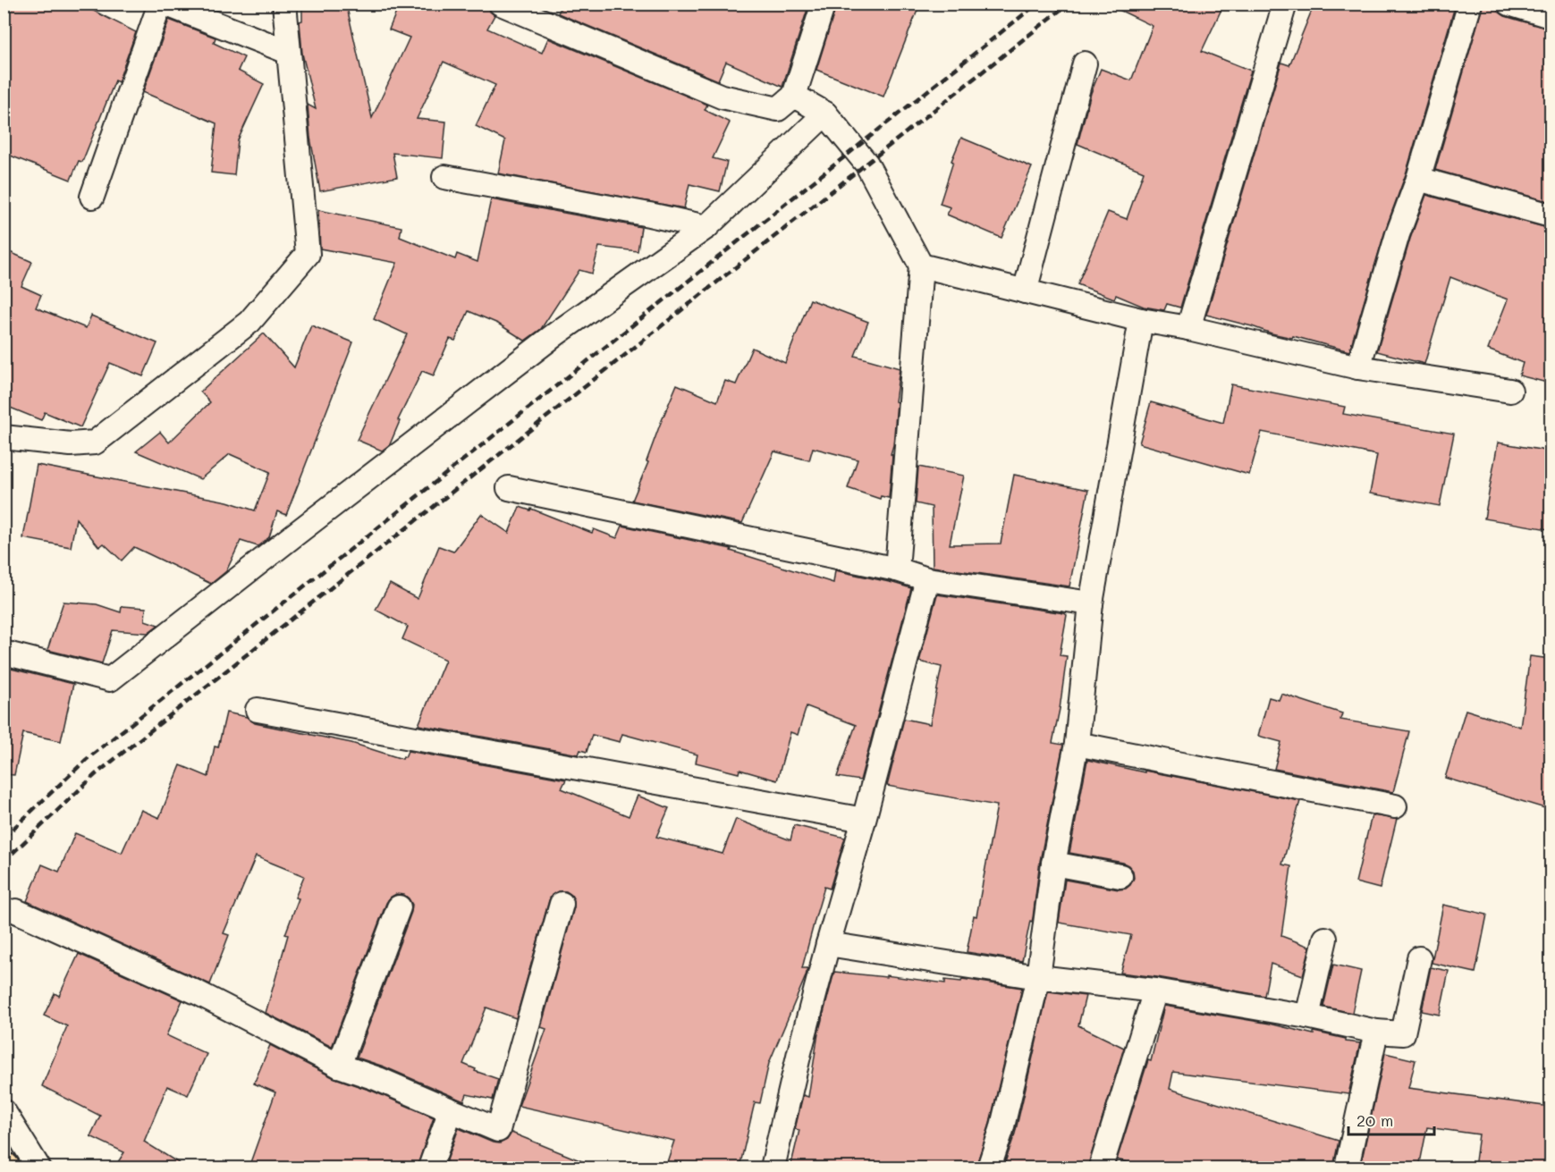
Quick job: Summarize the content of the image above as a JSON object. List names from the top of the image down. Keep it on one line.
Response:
{"scale_bar":"20 m"}
